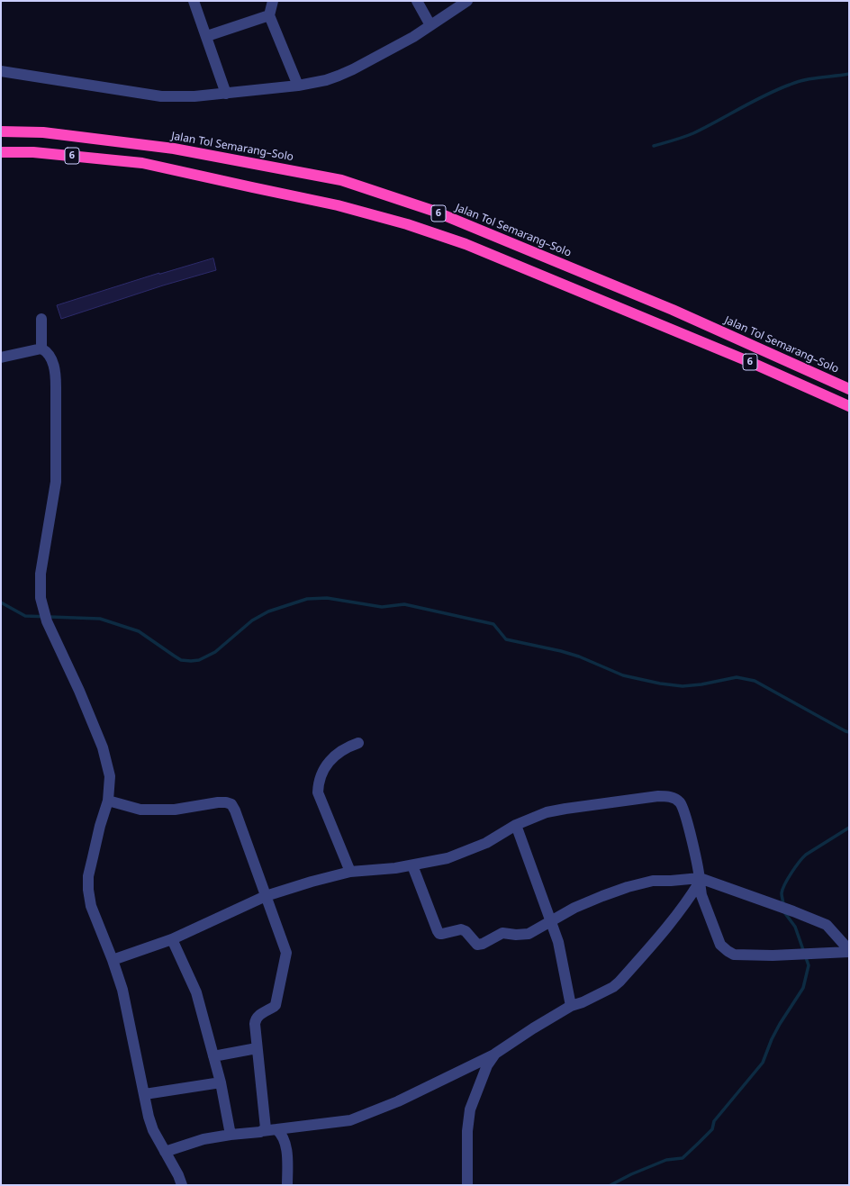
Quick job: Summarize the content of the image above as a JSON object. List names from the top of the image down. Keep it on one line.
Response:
{"streets":{"highway":["Jalan Tol Semarang–Solo","6"]}}
